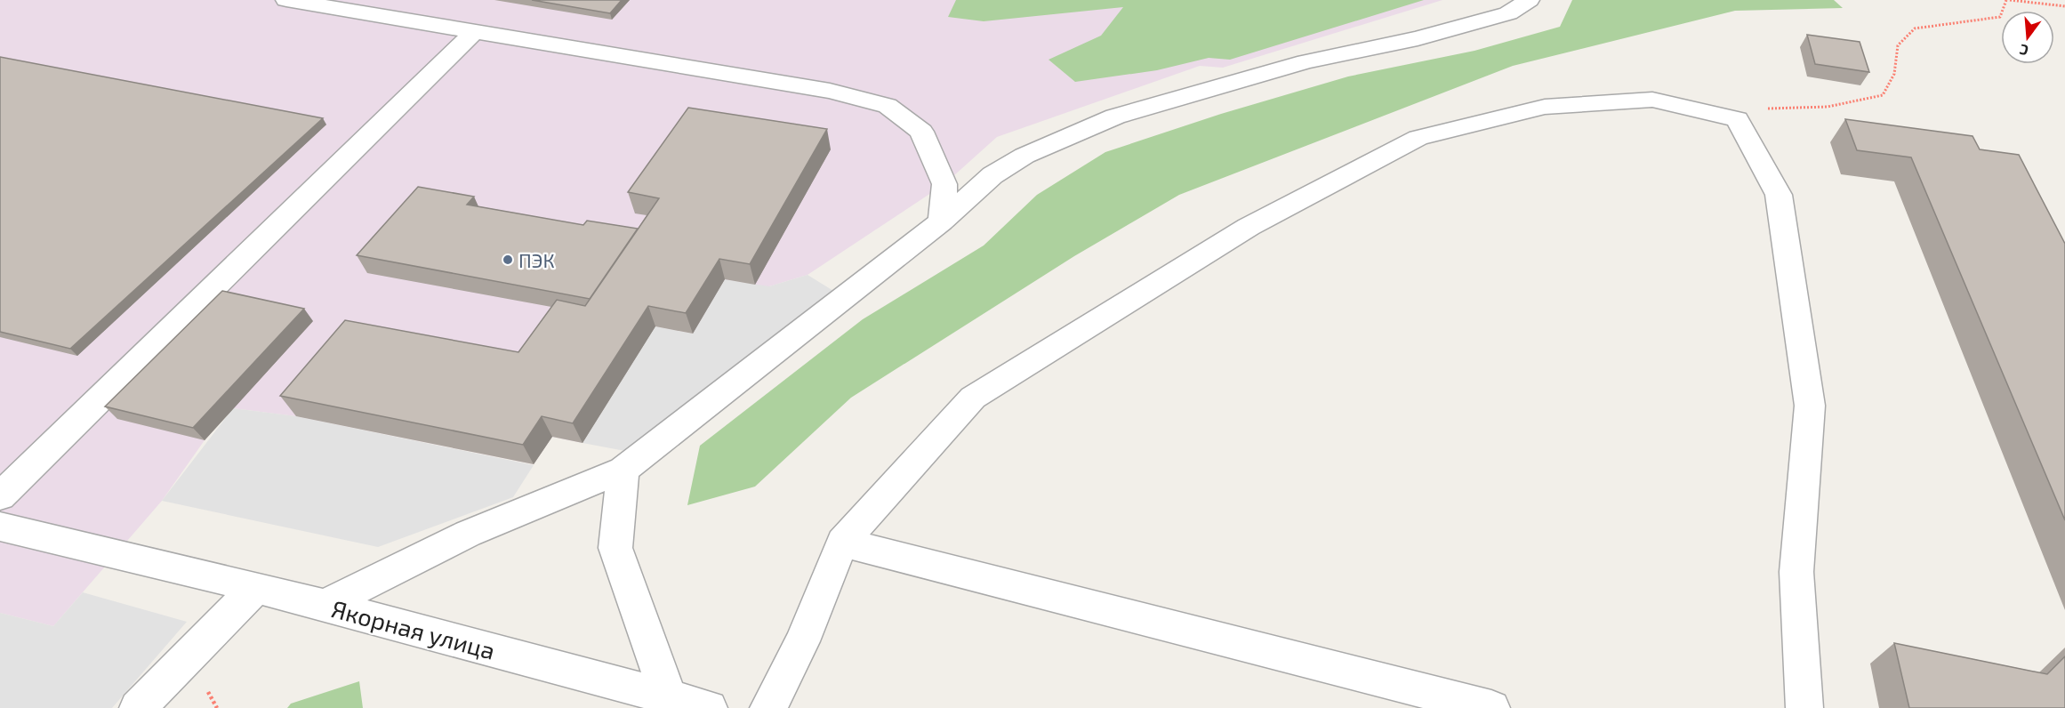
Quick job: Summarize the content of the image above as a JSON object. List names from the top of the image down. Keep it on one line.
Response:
{"streets":{"street":["Якорная улица"]},"places":["ПЭК"],"north":"bottom"}
